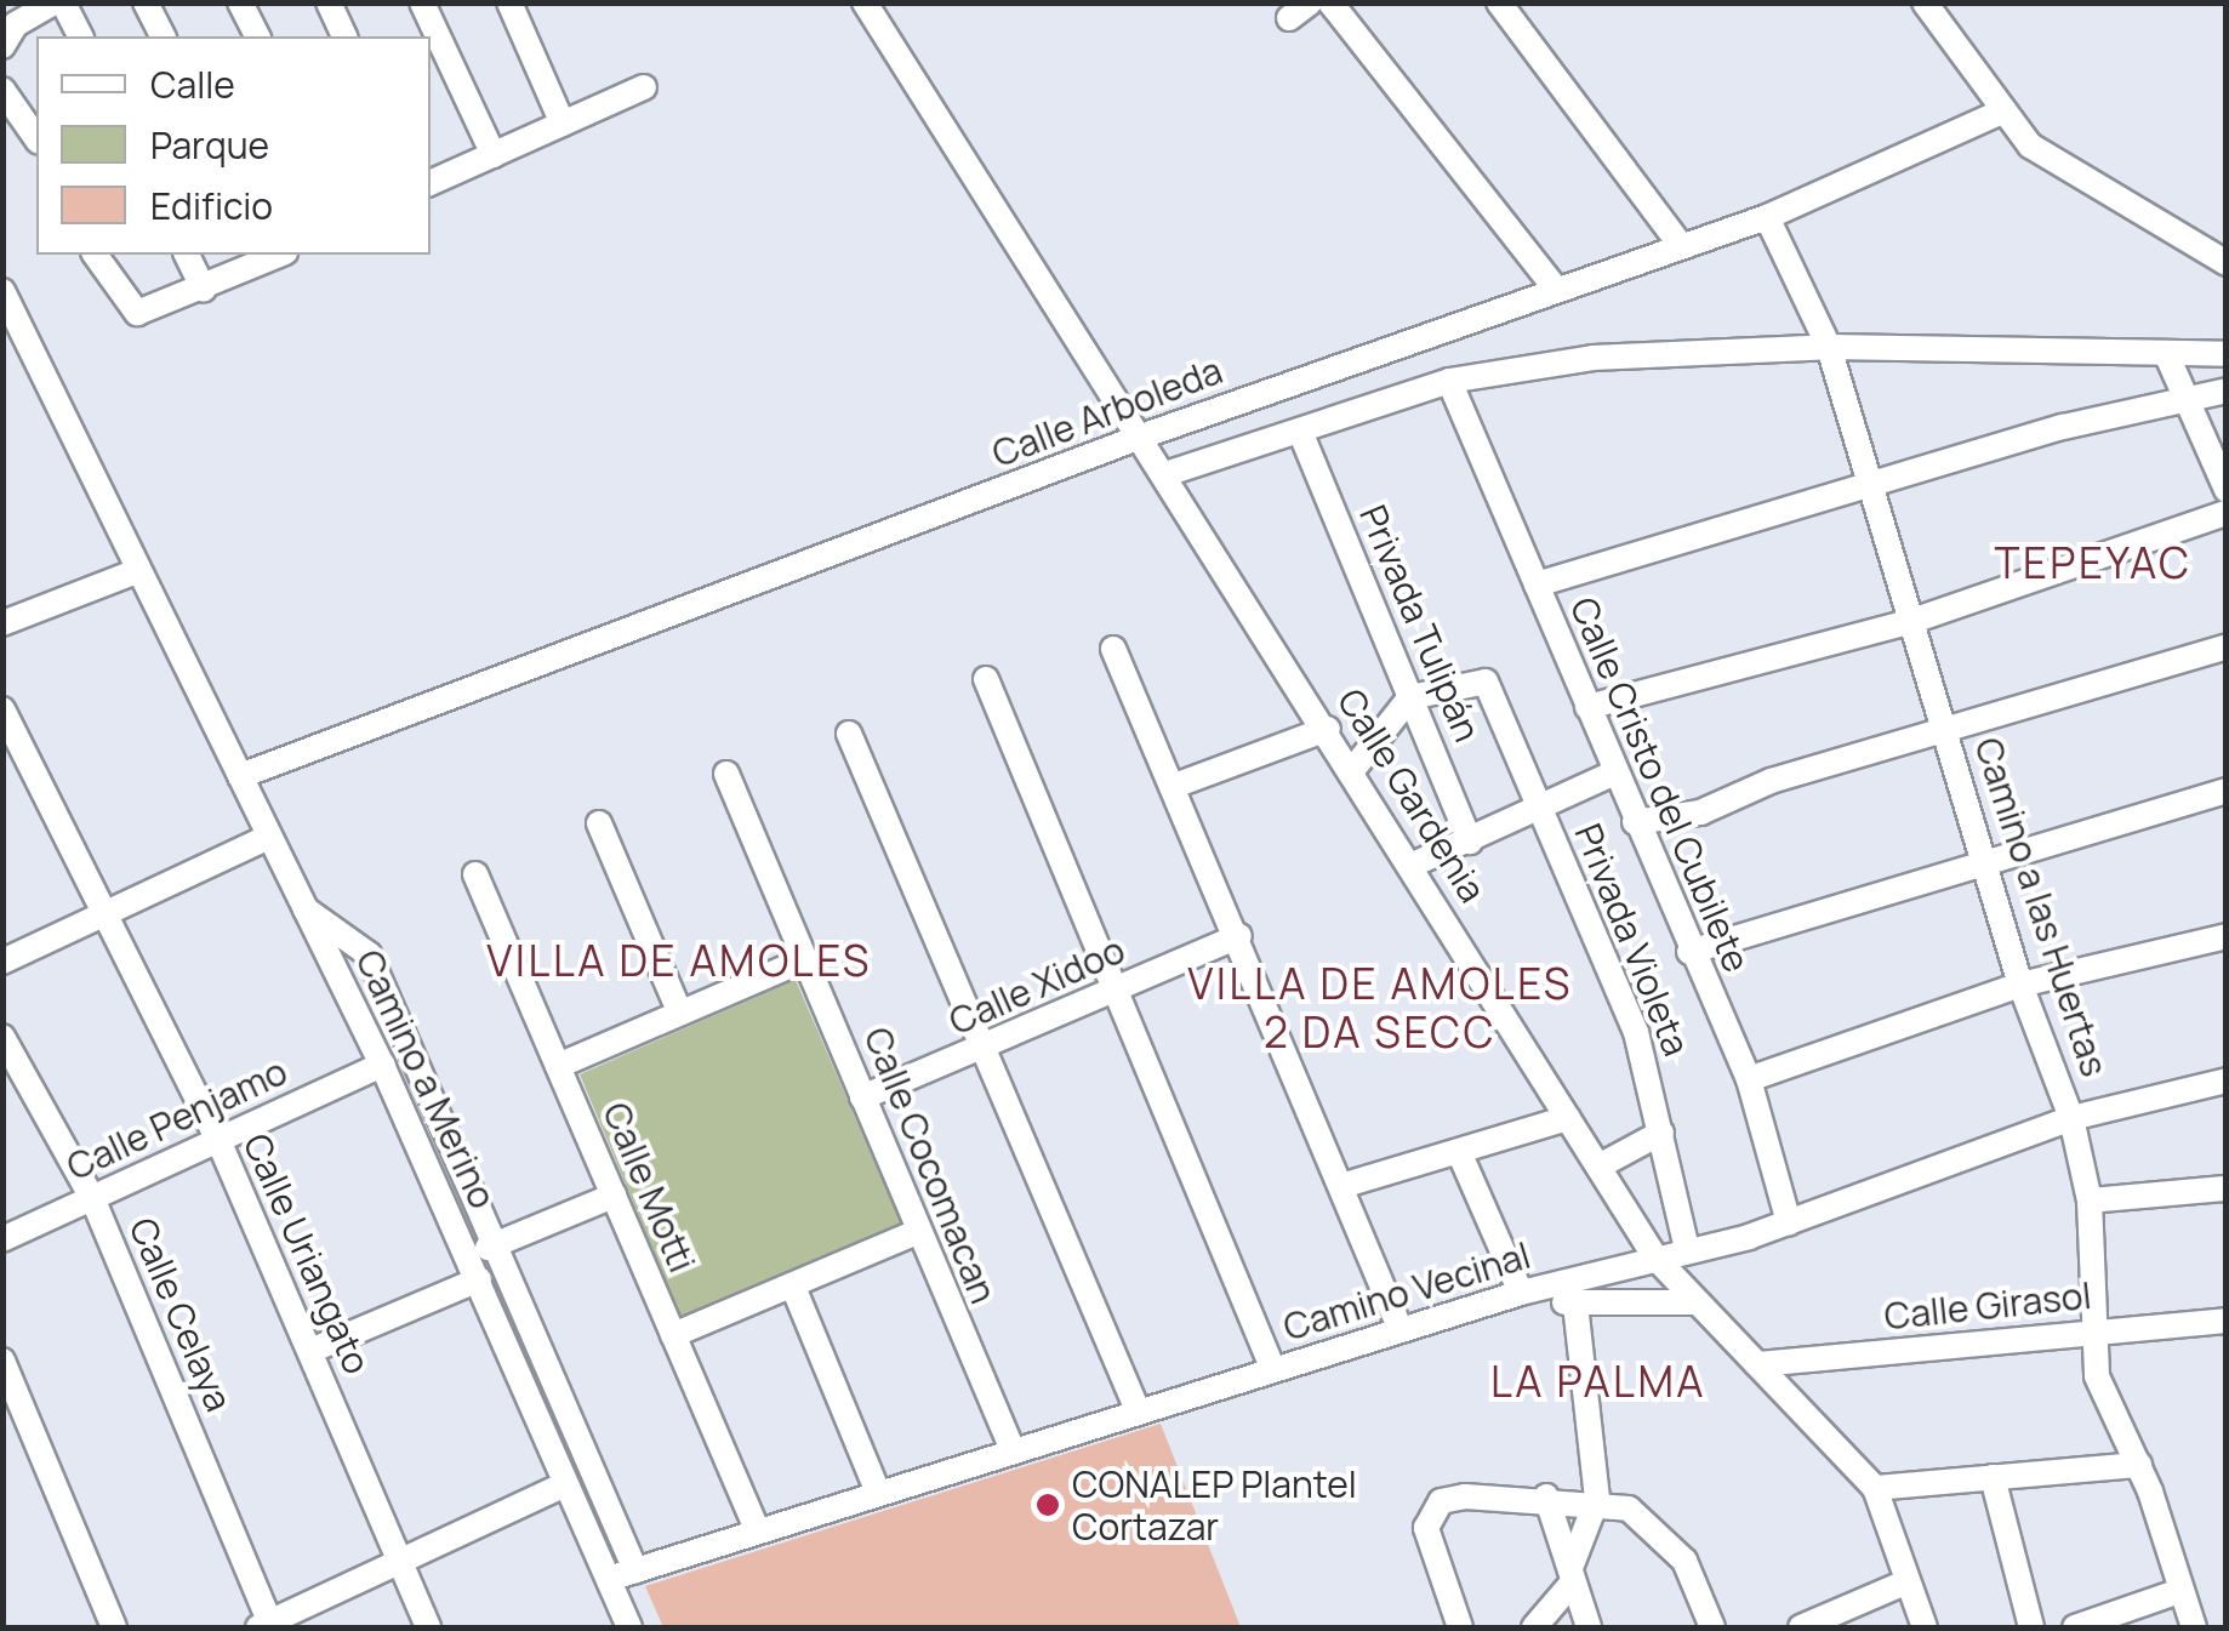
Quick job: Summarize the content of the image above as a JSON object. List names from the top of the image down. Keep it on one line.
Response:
{"streets":{"street":["Calle Arboleda","Privada Tulipán","Calle Cristo del Cubilete","Calle Gardenia","Camino a las Huertas","Privada Violeta","Calle Xidoo","Camino a Merino","Calle Penjamo","Calle Cocomacan","Calle Motti","Calle Uriangato","Camino Vecinal","Calle Girasol","Calle Celaya"]},"crossings":[["Calle Arboleda","Calle Gardenia"],["Calle Arboleda","Camino a las Huertas"],["Calle Arboleda","Camino a Merino"],["Privada Tulipán","Privada Violeta"],["Calle Cristo del Cubilete","Privada Violeta"],["Calle Cristo del Cubilete","Camino Vecinal"],["Calle Gardenia","Privada Violeta"],["Calle Gardenia","Camino Vecinal"],["Calle Gardenia","Calle Girasol"],["Camino a las Huertas","Camino Vecinal"],["Camino a las Huertas","Calle Girasol"],["Privada Violeta","Camino Vecinal"],["Calle Xidoo","Calle Cocomacan"],["Camino a Merino","Calle Penjamo"],["Camino a Merino","Camino Vecinal"],["Calle Penjamo","Calle Uriangato"],["Calle Penjamo","Calle Celaya"],["Calle Cocomacan","Camino Vecinal"],["Calle Motti","Camino Vecinal"]],"districts":["TEPEYAC","VILLA DE AMOLES","VILLA DE AMOLES 2 DA SECC","LA PALMA"],"places":["CONALEP Plantel Cortazar"],"legend":["Calle","Parque","Edificio"]}
